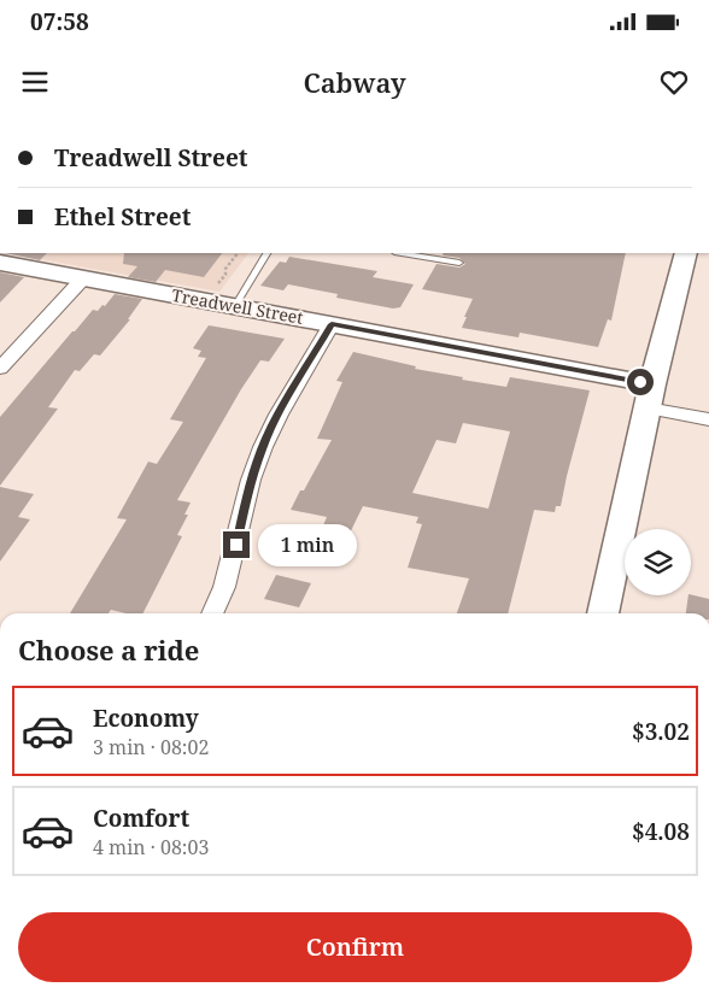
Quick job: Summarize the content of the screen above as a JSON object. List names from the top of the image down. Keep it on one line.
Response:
{"streets":{"street":["Treadwell Street"]},"page":{"status":"07:58","header":"Cabway","banner":["Treadwell Street","Ethel Street"],"bubble":"1 min","heading":"Choose a ride","list":[{"name":"Economy","note":"3 min · 08:02","value":"$3.02"},{"name":"Comfort","note":"4 min · 08:03","value":"$4.08"}],"buttons":"Confirm"}}
